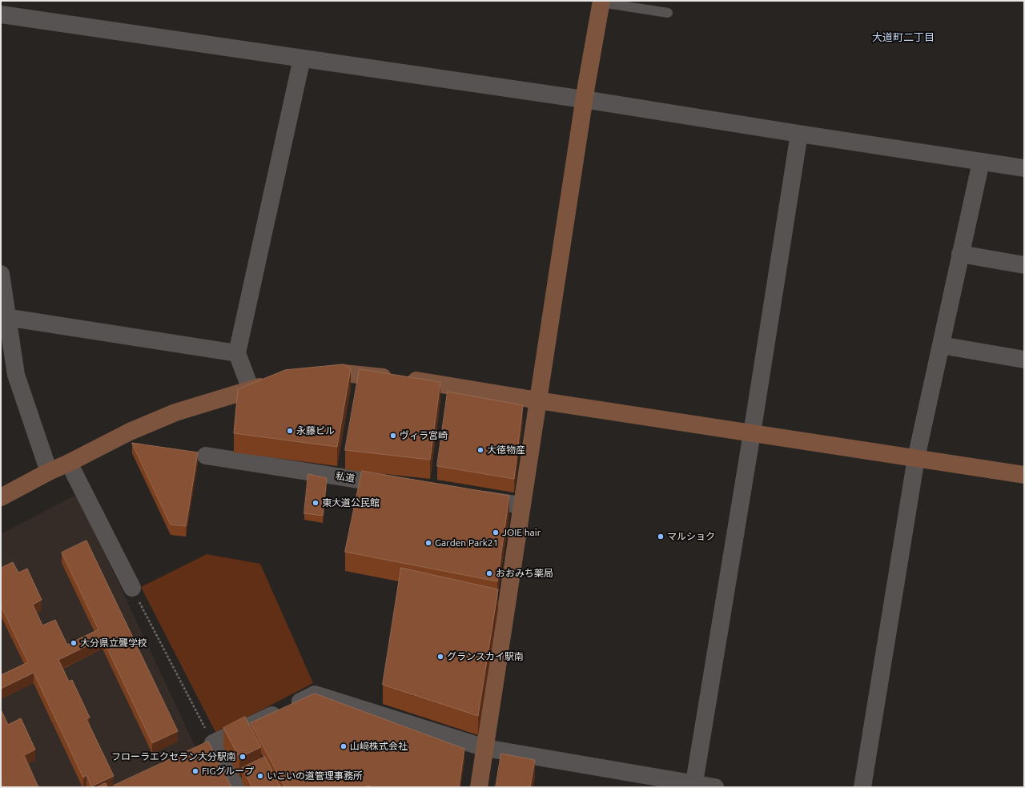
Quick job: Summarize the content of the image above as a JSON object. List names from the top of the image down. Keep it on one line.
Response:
{"streets":{"street":["私道"]},"districts":["大道町二丁目"],"places":["永藤ビル","ヴィラ宮崎","大徳物産","東大道公民館","JOIE hair","マルショク","Garden Park21","おおみち薬局","大分県立聾学校","グランスカイ駅南","山﨑株式会社","フローラエクセラン大分駅南","FIGグループ","いこいの道管理事務所"]}
